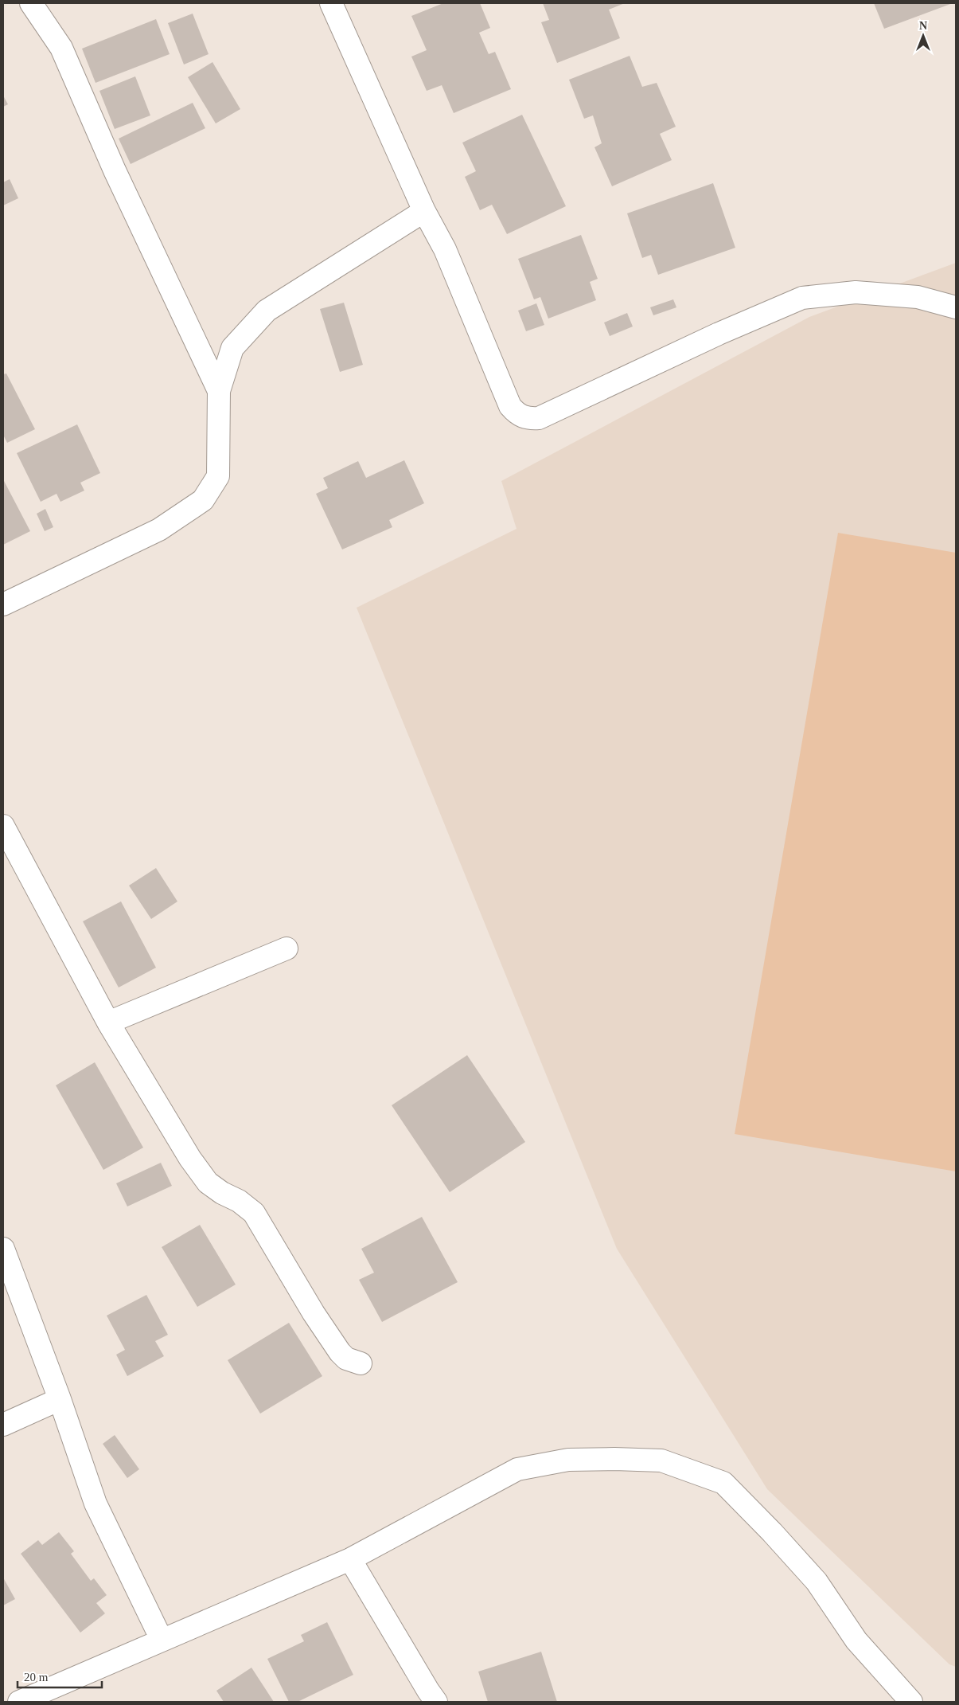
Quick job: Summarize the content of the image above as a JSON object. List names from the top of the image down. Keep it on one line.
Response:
{"scale_bar":"20 m","north":"top"}
